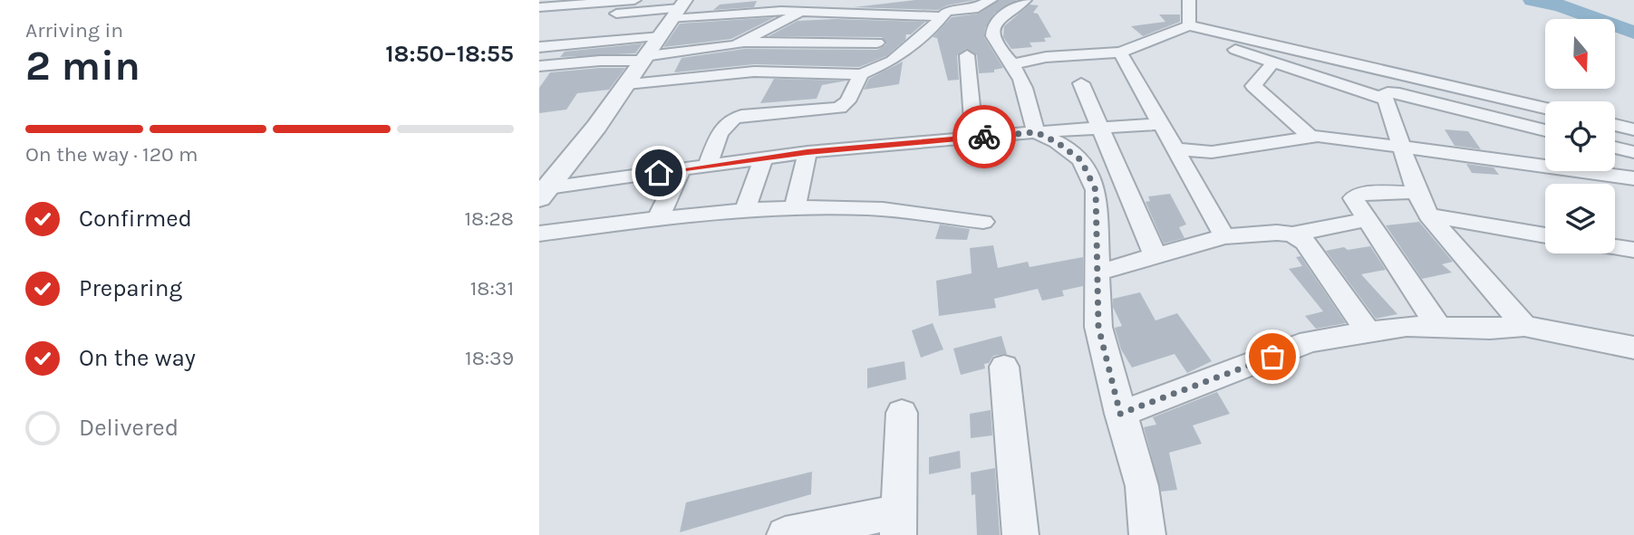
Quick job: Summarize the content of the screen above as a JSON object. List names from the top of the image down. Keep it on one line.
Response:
{"north":"bottom","page":{"heading":["2 min","Arriving in","18:50–18:55"],"bar":"On the way · 120 m","list":[["Confirmed","18:28"],["Preparing","18:31"],["On the way","18:39"],"Delivered"]}}
